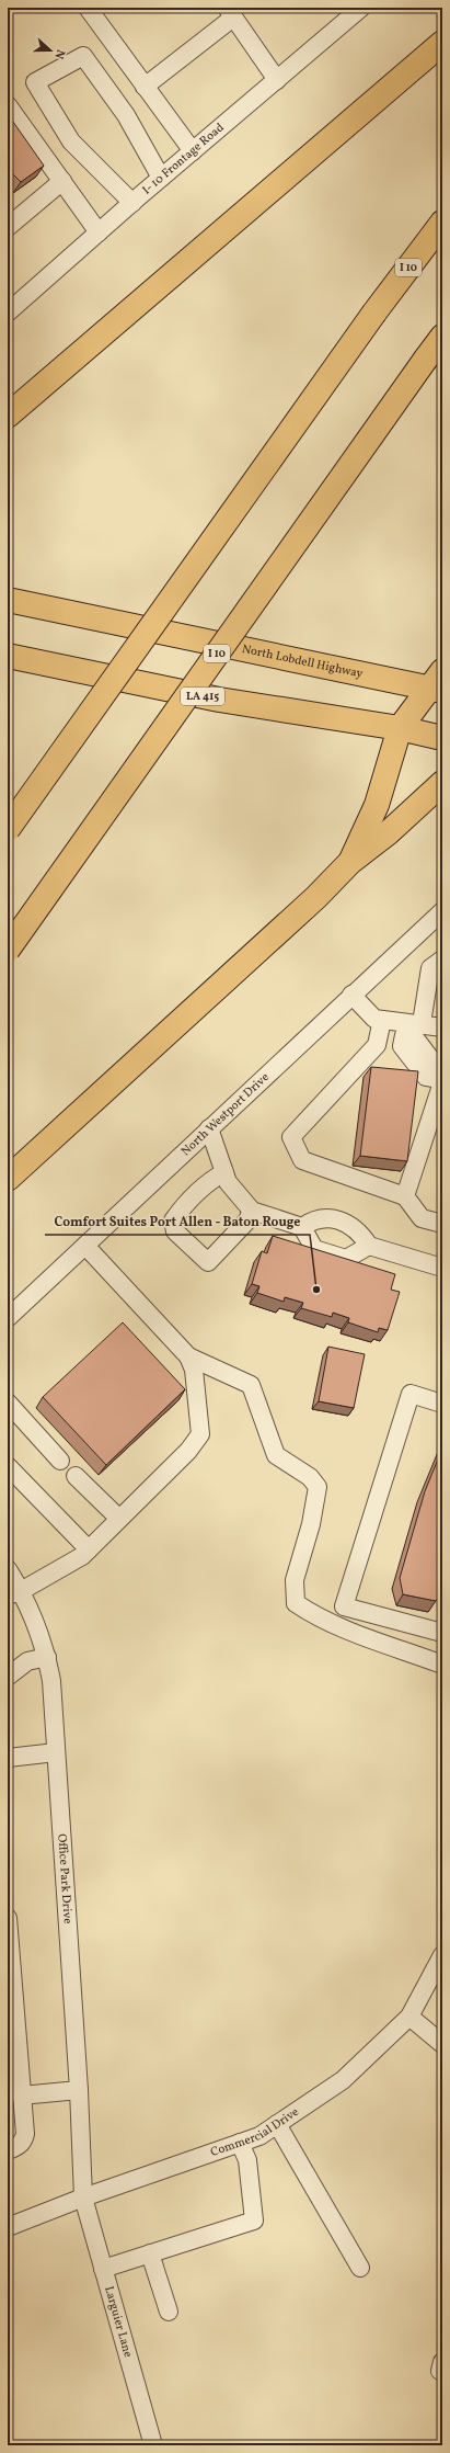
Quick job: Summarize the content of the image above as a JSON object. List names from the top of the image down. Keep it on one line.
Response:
{"streets":{"highway":["I 10","North Lobdell Highway","LA 415"],"street":["I- 10 Frontage Road","North Westport Drive","Office Park Drive","Commercial Drive","Larguier Lane"]},"crossings":[["Office Park Drive","Commercial Drive"],["Office Park Drive","Larguier Lane"],["Commercial Drive","Larguier Lane"]],"places":["Comfort Suites Port Allen - Baton Rouge"],"north":"right"}
